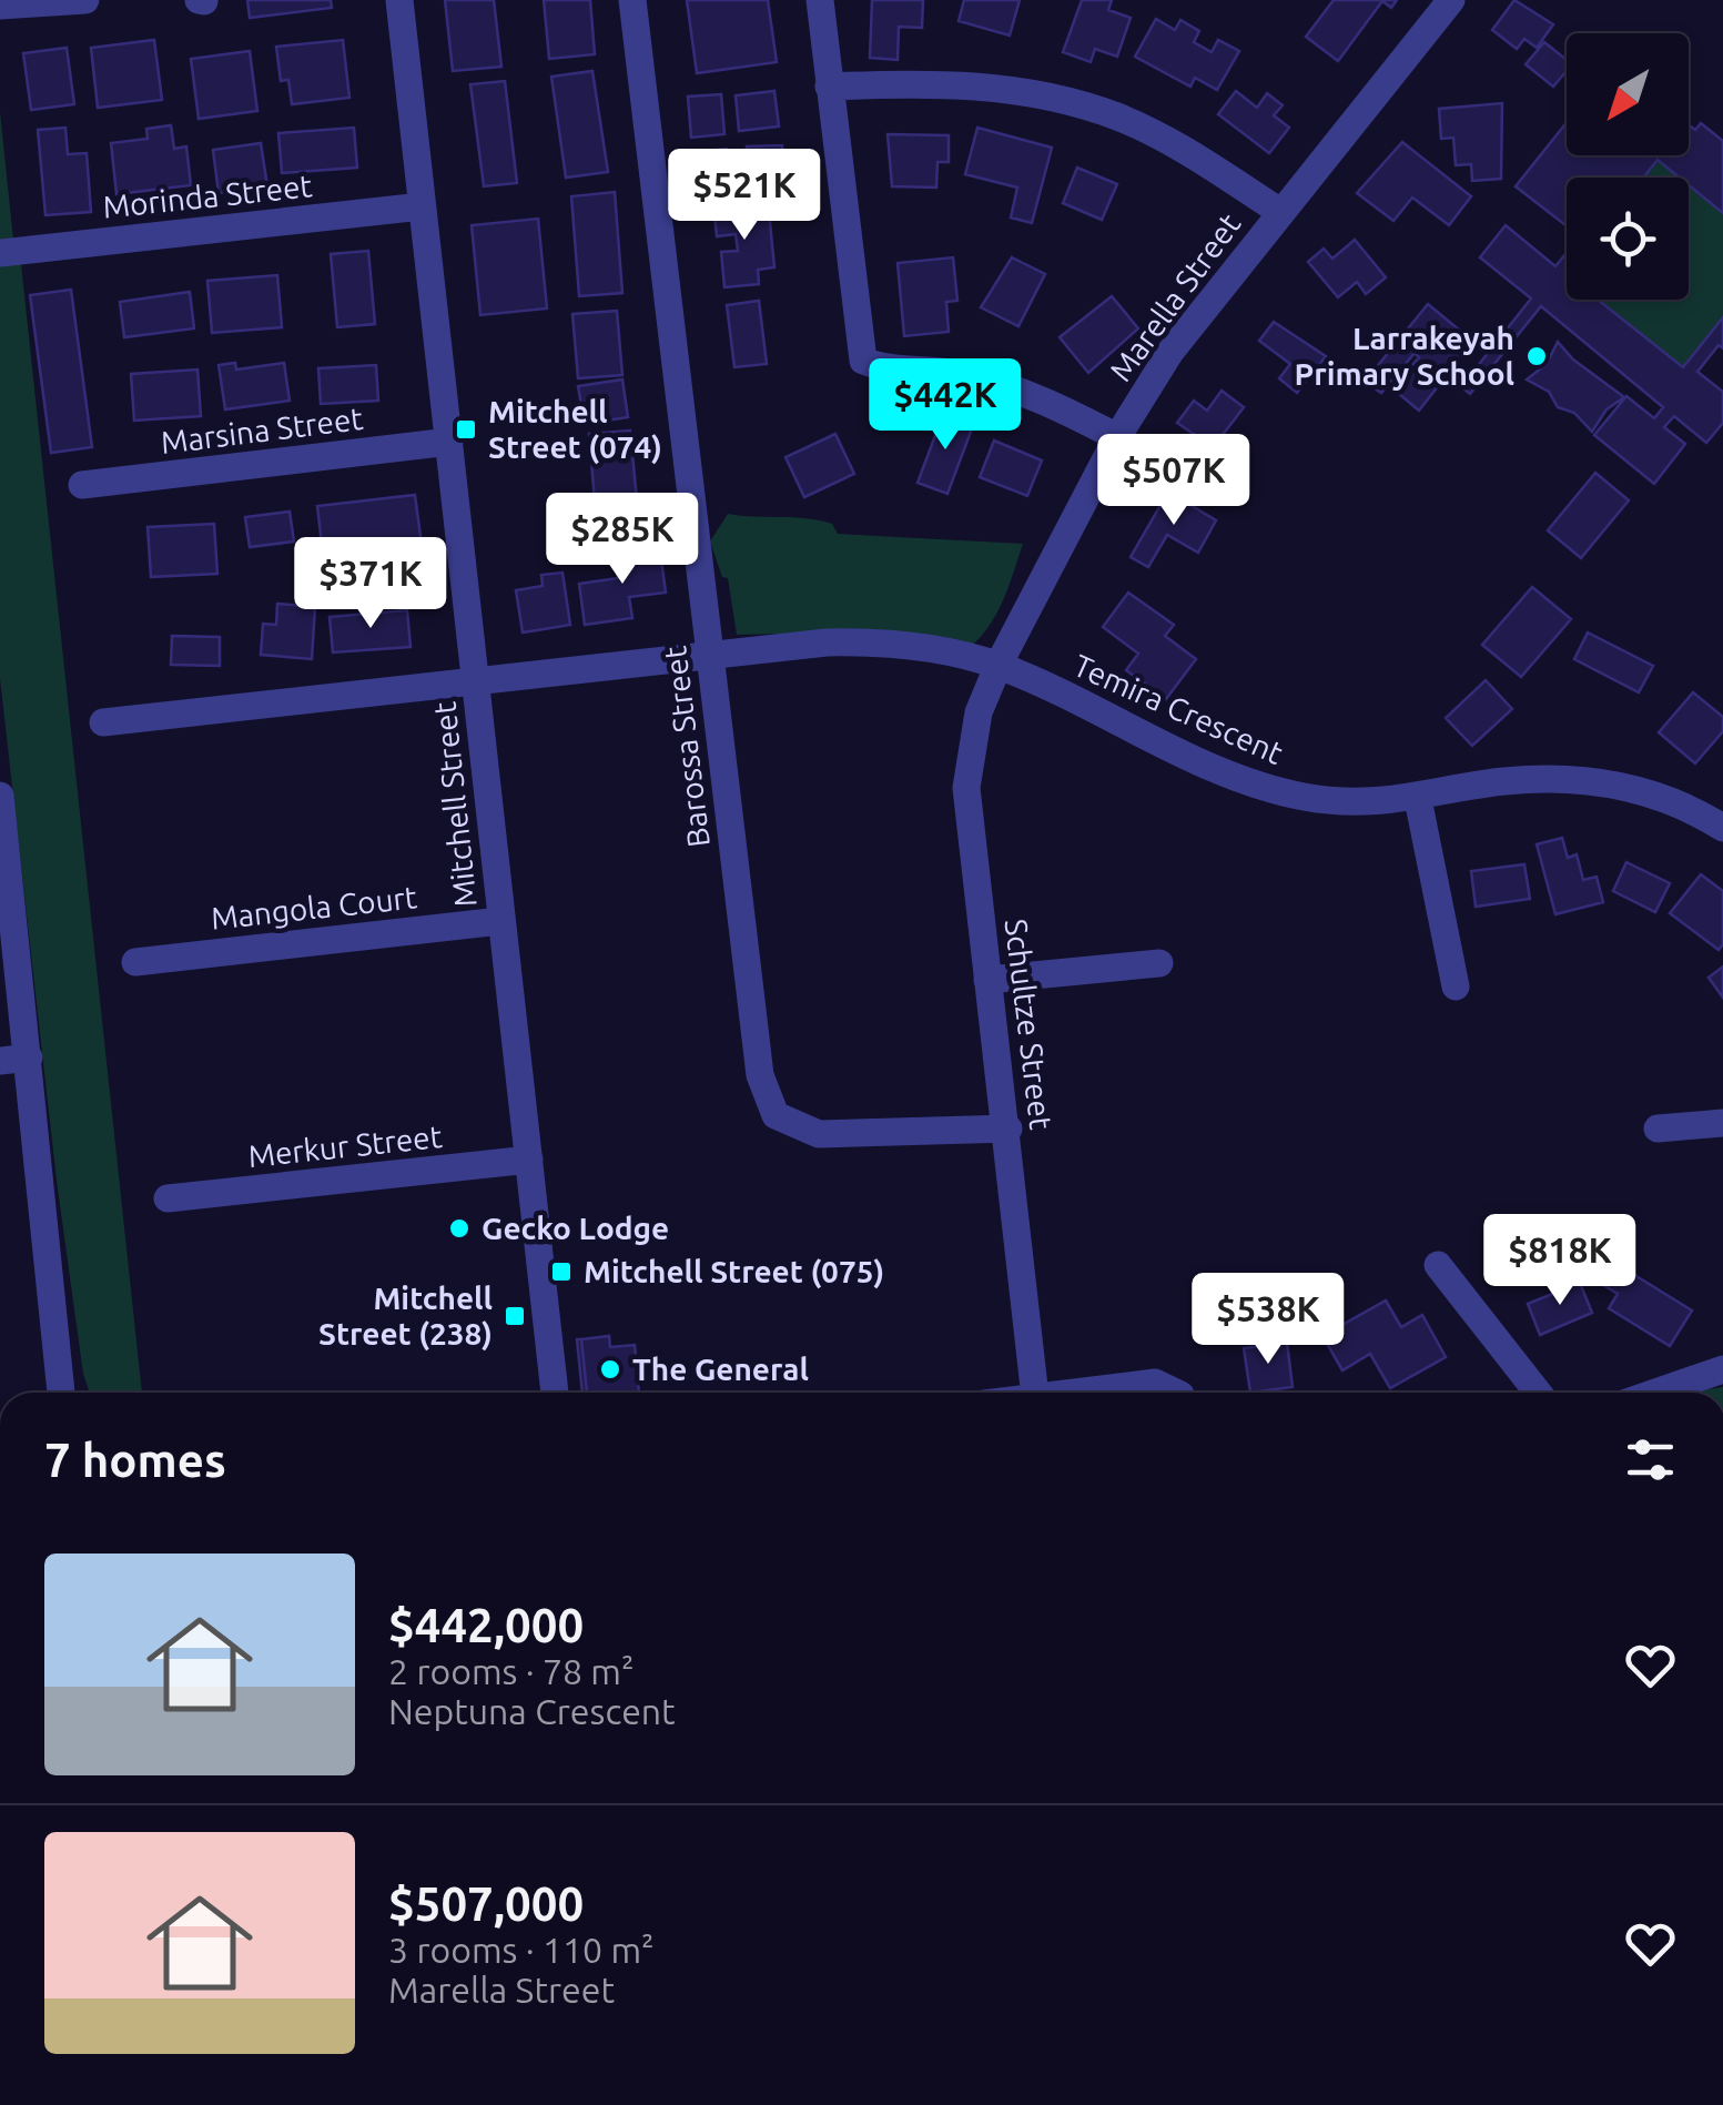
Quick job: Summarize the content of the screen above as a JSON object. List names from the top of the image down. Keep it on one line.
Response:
{"streets":{"street":["Morinda Street","Marella Street","Marsina Street","Temira Crescent","Barossa Street","Mitchell Street","Mangola Court","Schultze Street","Merkur Street"]},"crossings":[["Morinda Street","Mitchell Street"],["Marella Street","Temira Crescent"],["Marella Street","Schultze Street"],["Marsina Street","Mitchell Street"],["Temira Crescent","Barossa Street"],["Temira Crescent","Mitchell Street"],["Temira Crescent","Schultze Street"],["Barossa Street","Schultze Street"],["Mitchell Street","Mangola Court"],["Mitchell Street","Merkur Street"]],"places":{"other":["Larrakeyah Primary School","Gecko Lodge","The General"],"transit":["Mitchell Street (074)","Mitchell Street (075)","Mitchell Street (238)"]},"north":"bottom left","page":{"price":["$521K","$442K","$507K","$285K","$371K","$818K","$538K"],"heading":"7 homes","list":[{"name":"$442,000","note":"2 rooms · 78 m² · Neptuna Crescent"},{"name":"$507,000","note":"3 rooms · 110 m² · Marella Street"}]}}
